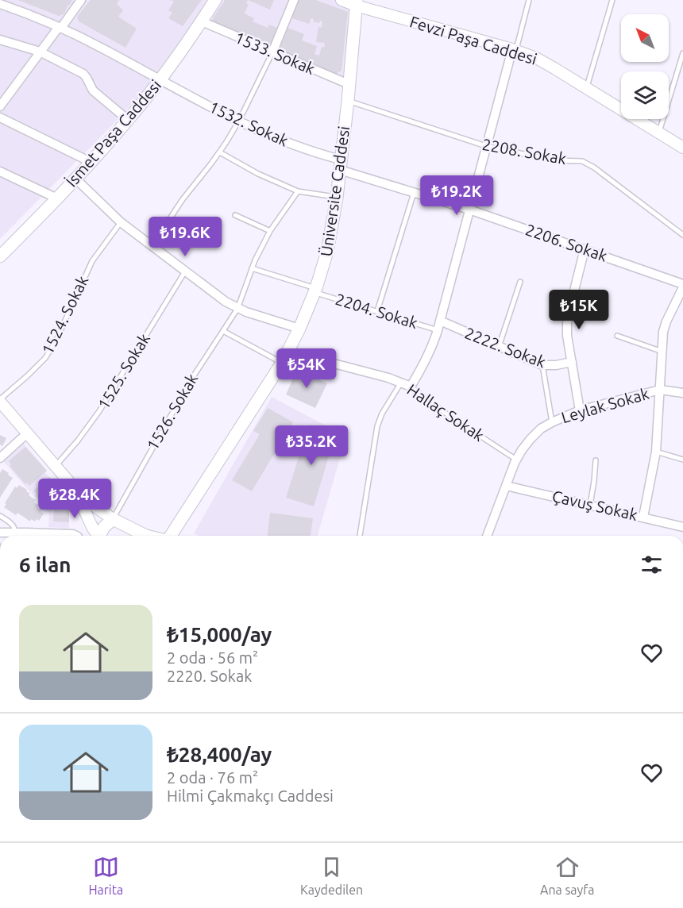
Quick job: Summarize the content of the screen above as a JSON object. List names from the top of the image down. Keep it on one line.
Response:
{"streets":{"main road":["İsmet Paşa Caddesi","Üniversite Caddesi"],"street":["Fevzi Paşa Caddesi","1533. Sokak","1532. Sokak","2206. Sokak","2222. Sokak","Leylak Sokak","Hallaç Sokak","Çavuş Sokak"],"lane":["2208. Sokak","2204. Sokak","1524. Sokak","1525. Sokak","1526. Sokak"]},"crossings":[["Fevzi Paşa Caddesi","Üniversite Caddesi"],["1533. Sokak","İsmet Paşa Caddesi"],["1533. Sokak","Üniversite Caddesi"],["1532. Sokak","İsmet Paşa Caddesi"],["1532. Sokak","Üniversite Caddesi"],["1532. Sokak","2206. Sokak"],["2208. Sokak","Üniversite Caddesi"],["Üniversite Caddesi","2206. Sokak"],["Üniversite Caddesi","2204. Sokak"],["Üniversite Caddesi","Hallaç Sokak"],["2204. Sokak","1526. Sokak"],["Leylak Sokak","Hallaç Sokak"],["Leylak Sokak","Çavuş Sokak"]],"north":"top left","page":{"price":["₺19.2K","₺19.6K","₺15K","₺54K","₺35.2K","₺28.4K"],"heading":"6 ilan","list":[{"name":"₺15,000/ay","note":"2 oda · 56 m² · 2220. Sokak"},{"name":"₺28,400/ay","note":"2 oda · 76 m² · Hilmi Çakmakçı Caddesi"}],"tabs":["Harita","Kaydedilen","Ana sayfa"]}}
